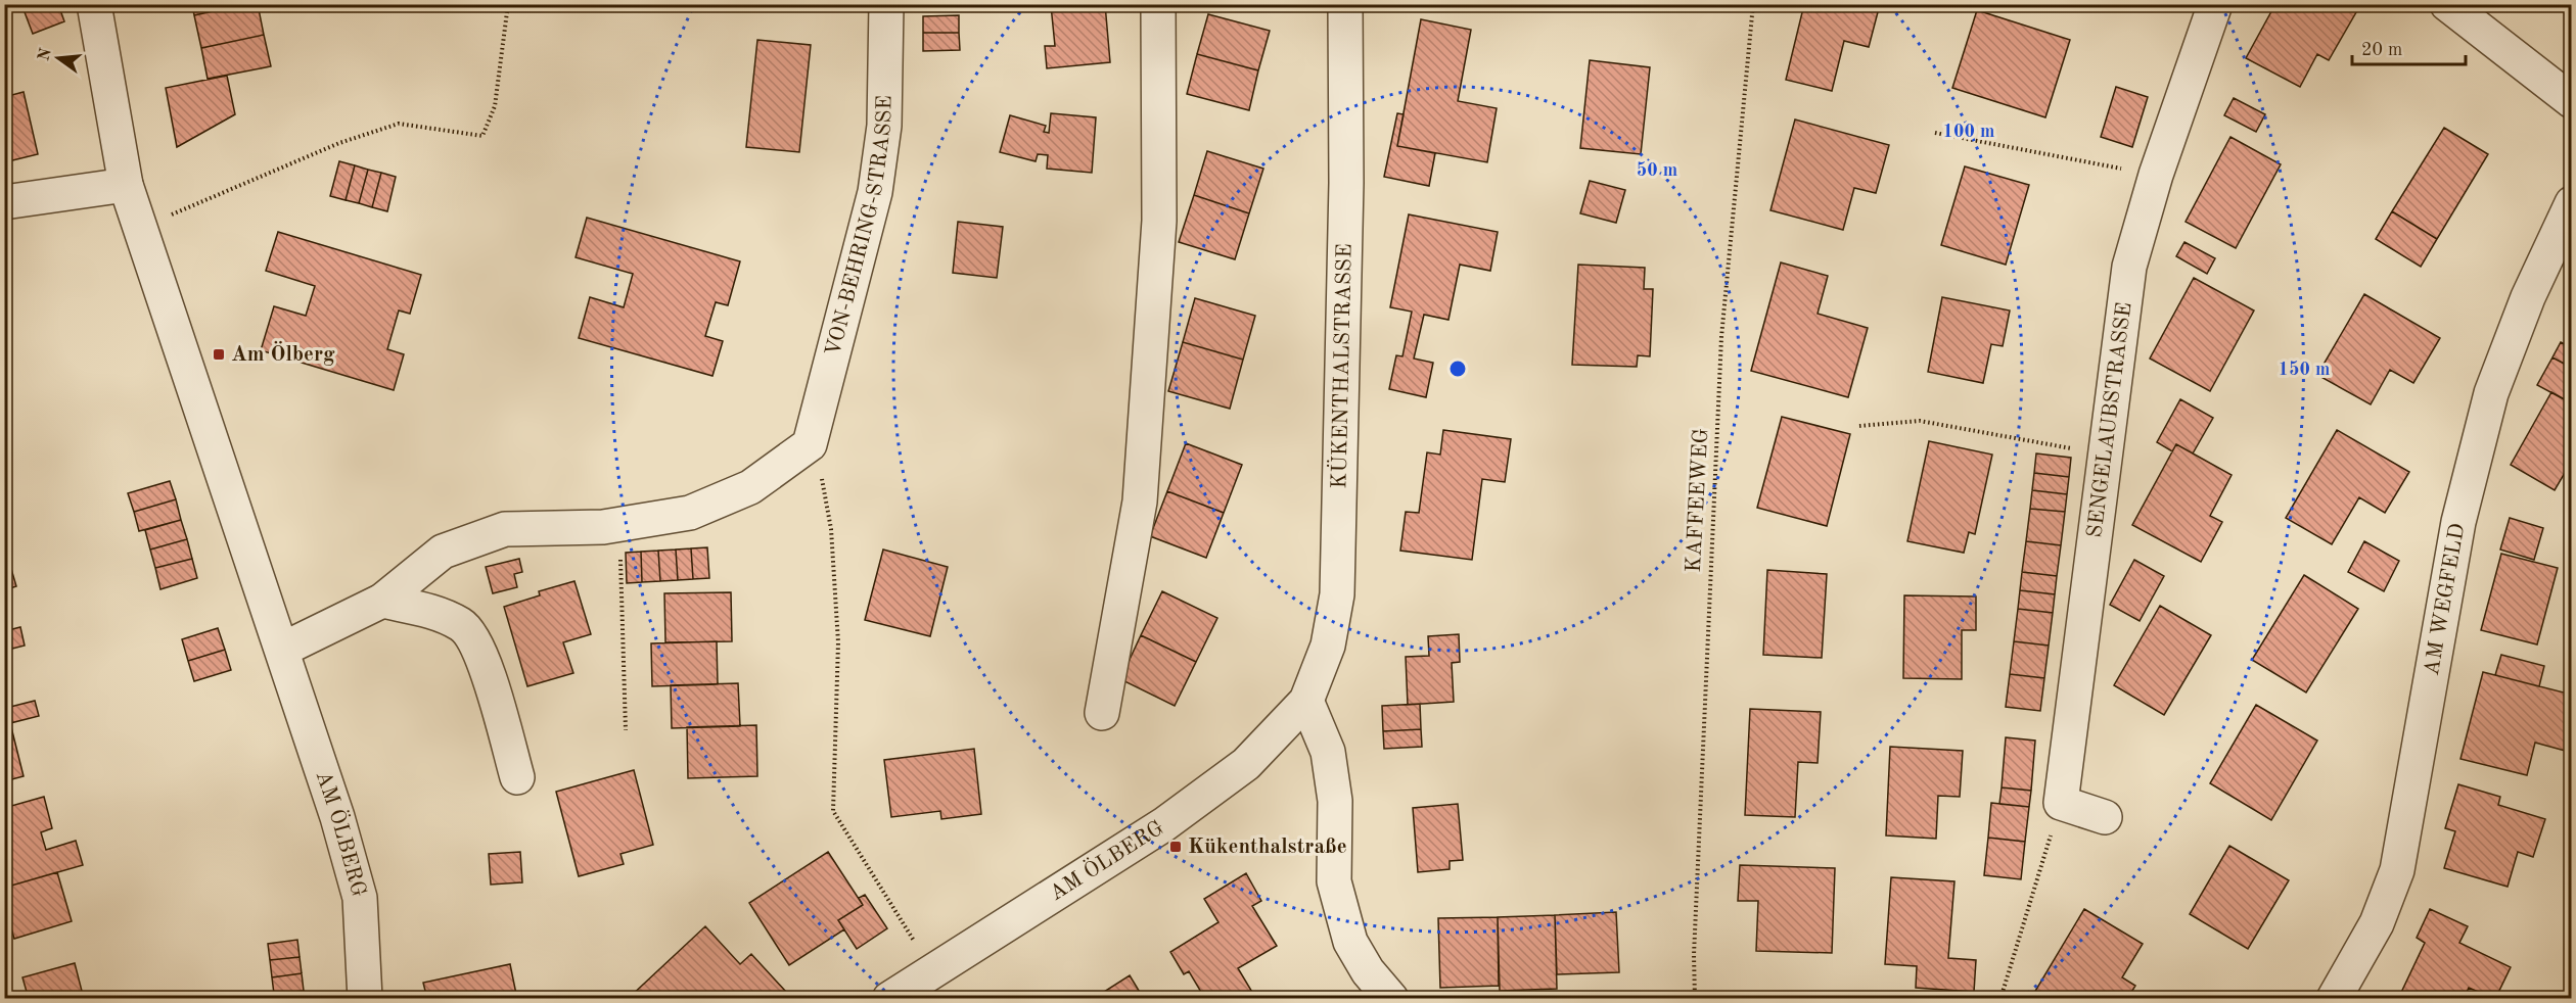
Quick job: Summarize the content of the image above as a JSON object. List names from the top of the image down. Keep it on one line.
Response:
{"streets":{"street":["VON-BEHRING-STRASSE","KÜKENTHALSTRASSE","SENGELAUBSTRASSE","AM WEGFELD","AM ÖLBERG"],"path":["KAFFEEWEG"]},"crossings":[["KÜKENTHALSTRASSE","AM ÖLBERG"]],"places":{"transit":["Am Ölberg","Kükenthalstraße"]},"scale_bar":"20 m","north":"left","rings":["100 m","50 m","150 m"]}
